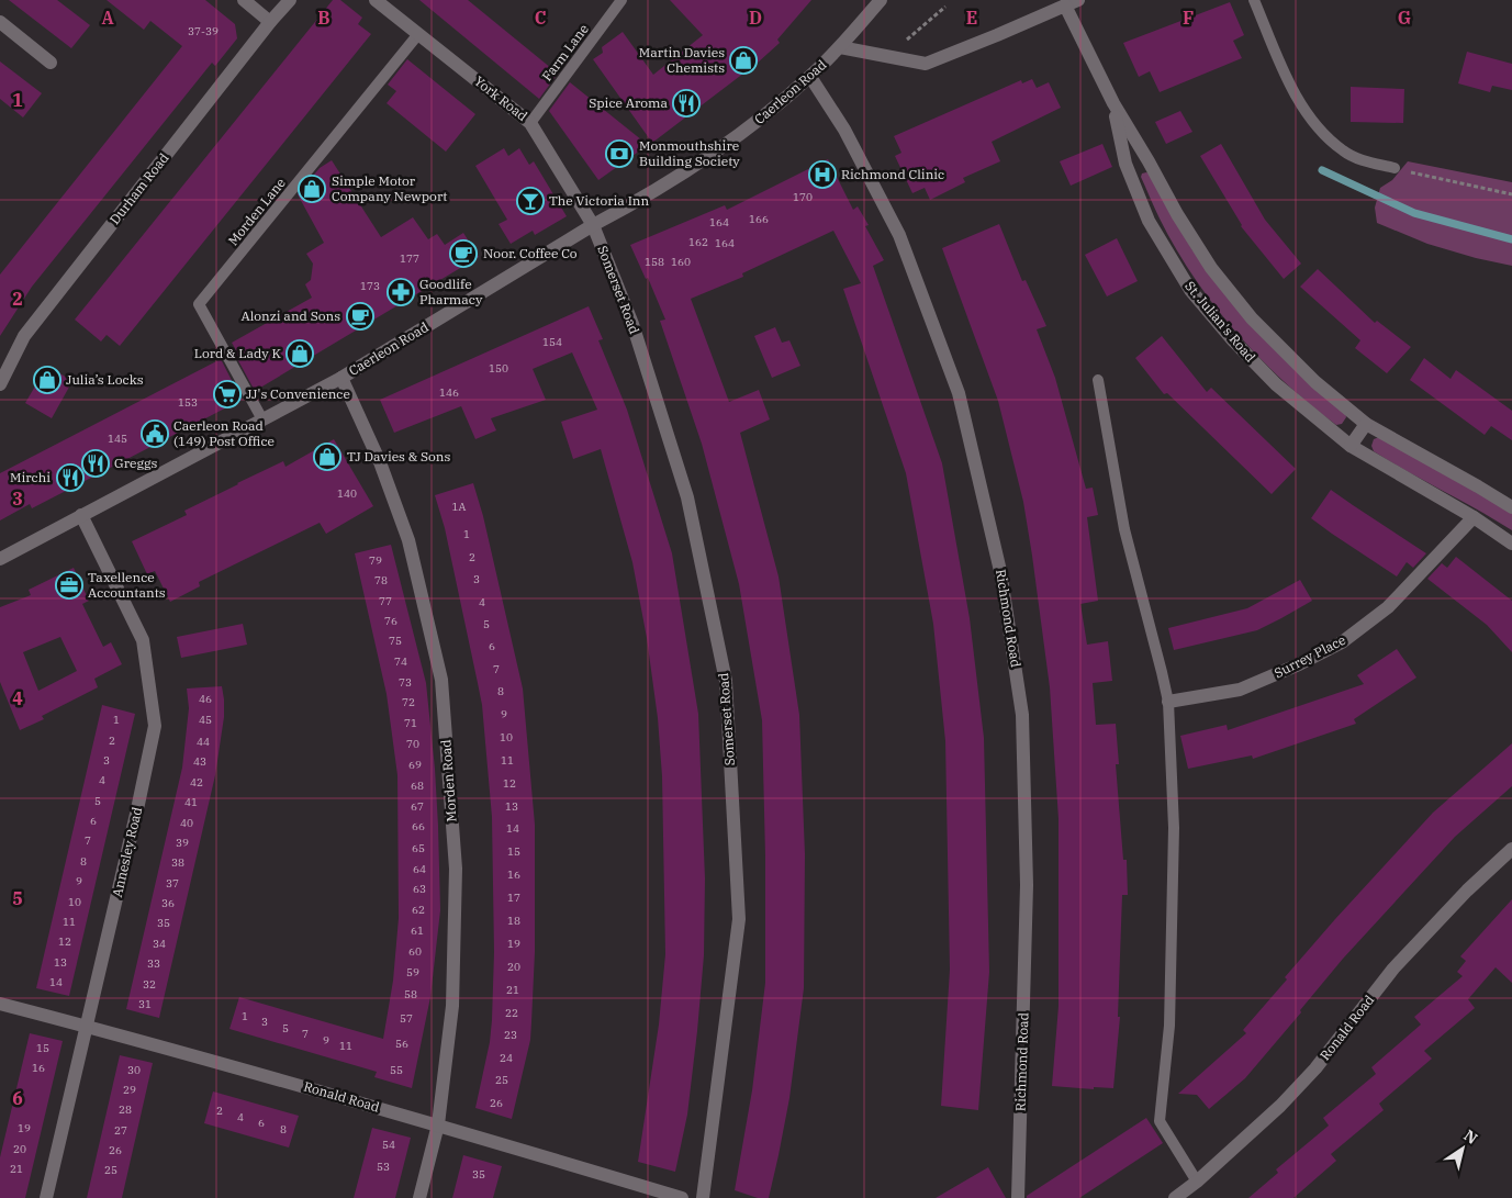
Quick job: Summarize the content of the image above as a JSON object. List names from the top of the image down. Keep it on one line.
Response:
{"streets":{"street":["Caerleon Road","York Road","Durham Road","Somerset Road","St. Julian's Road","Richmond Road","Surrey Place","Morden Road","Annesley Road","Ronald Road"],"lane":["Farm Lane","Morden Lane"]},"crossings":[["Farm Lane","York Road"],["Caerleon Road","York Road"],["Caerleon Road","Morden Lane"],["Caerleon Road","Somerset Road"],["Caerleon Road","Richmond Road"],["Caerleon Road","Morden Road"],["Caerleon Road","Annesley Road"],["York Road","Morden Lane"],["York Road","Somerset Road"],["St. Julian's Road","Surrey Place"],["Morden Road","Ronald Road"],["Annesley Road","Ronald Road"]],"places":{"shop":["Martin Davies Chemists","Simple Motor Company Newport","Lord & Lady K","Julia’s Locks","TJ Davies & Sons"],"restaurant":["Spice Aroma","Greggs","Mirchi"],"bank":["Monmouthshire Building Society"],"hospital":["Richmond Clinic"],"bar":["The Victoria Inn"],"cafe":["Noor. Coffee Co","Alonzi and Sons"],"pharmacy":["Goodlife Pharmacy"],"supermarket":["JJ's Convenience"],"public building":["Caerleon Road (149) Post Office"],"office":["Taxellence Accountants"]},"house_numbers":["37-39","170","166","164","162","164","177","158","160","173","154","150","146","153","145","140","1A","1","2","79","3","78","77","4","76","5","75","6","74","7","73","8","46","72","9","1","45","71","10","2","44","70","3","11","43","69","4","42","12","68","5","41","67","13","6","40","66","14","7","39","65","15","8","38","64","16","9","37","63","17","10","36","62","18","11","35","61","12","34","19","60","13","33","20","59","14","32","21","58","31","22","1","57","3","5","7","23","9","56","11","15","24","16","30","55","25","29","26","28","2","4","6","19","8","27","54","20","26","53","21","25","35"],"north":"top right","grid":{"columns":["A","B","C","D","E","F","G"],"rows":["1","2","3","4","5","6"]}}
